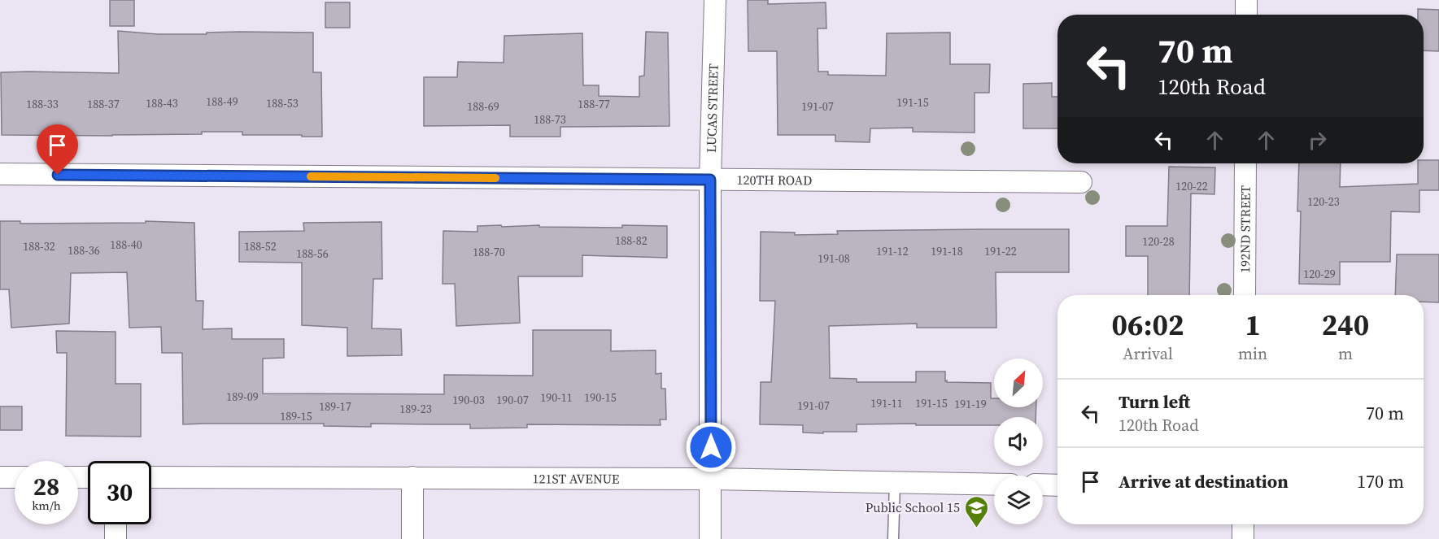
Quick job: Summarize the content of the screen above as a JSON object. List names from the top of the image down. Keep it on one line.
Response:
{"streets":{"street":["LUCAS STREET","120TH ROAD","192ND STREET","121ST AVENUE"]},"crossings":[["LUCAS STREET","120TH ROAD"],["LUCAS STREET","121ST AVENUE"]],"places":{"school or university":["Public School 15"]},"house_numbers":["188-49","191-15","188-43","188-53","188-33","188-37","188-77","188-69","191-07","188-73","120-22","120-23","188-82","120-28","188-40","188-32","188-52","188-36","191-12","191-18","191-22","188-70","188-56","191-08","120-29","189-09","190-11","190-15","190-03","190-07","191-11","191-15","191-19","191-07","189-17","189-23","189-15"],"north":"top right","page":{"turn":["70 m","120th Road"],"eta":["06:02","Arrival","1","min","240","m"],"list":[{"name":"Turn left","note":"120th Road","value":"70 m"},{"name":"Arrive at destination","value":"170 m"}],"speed":"28 km/h","limit":"30"}}
